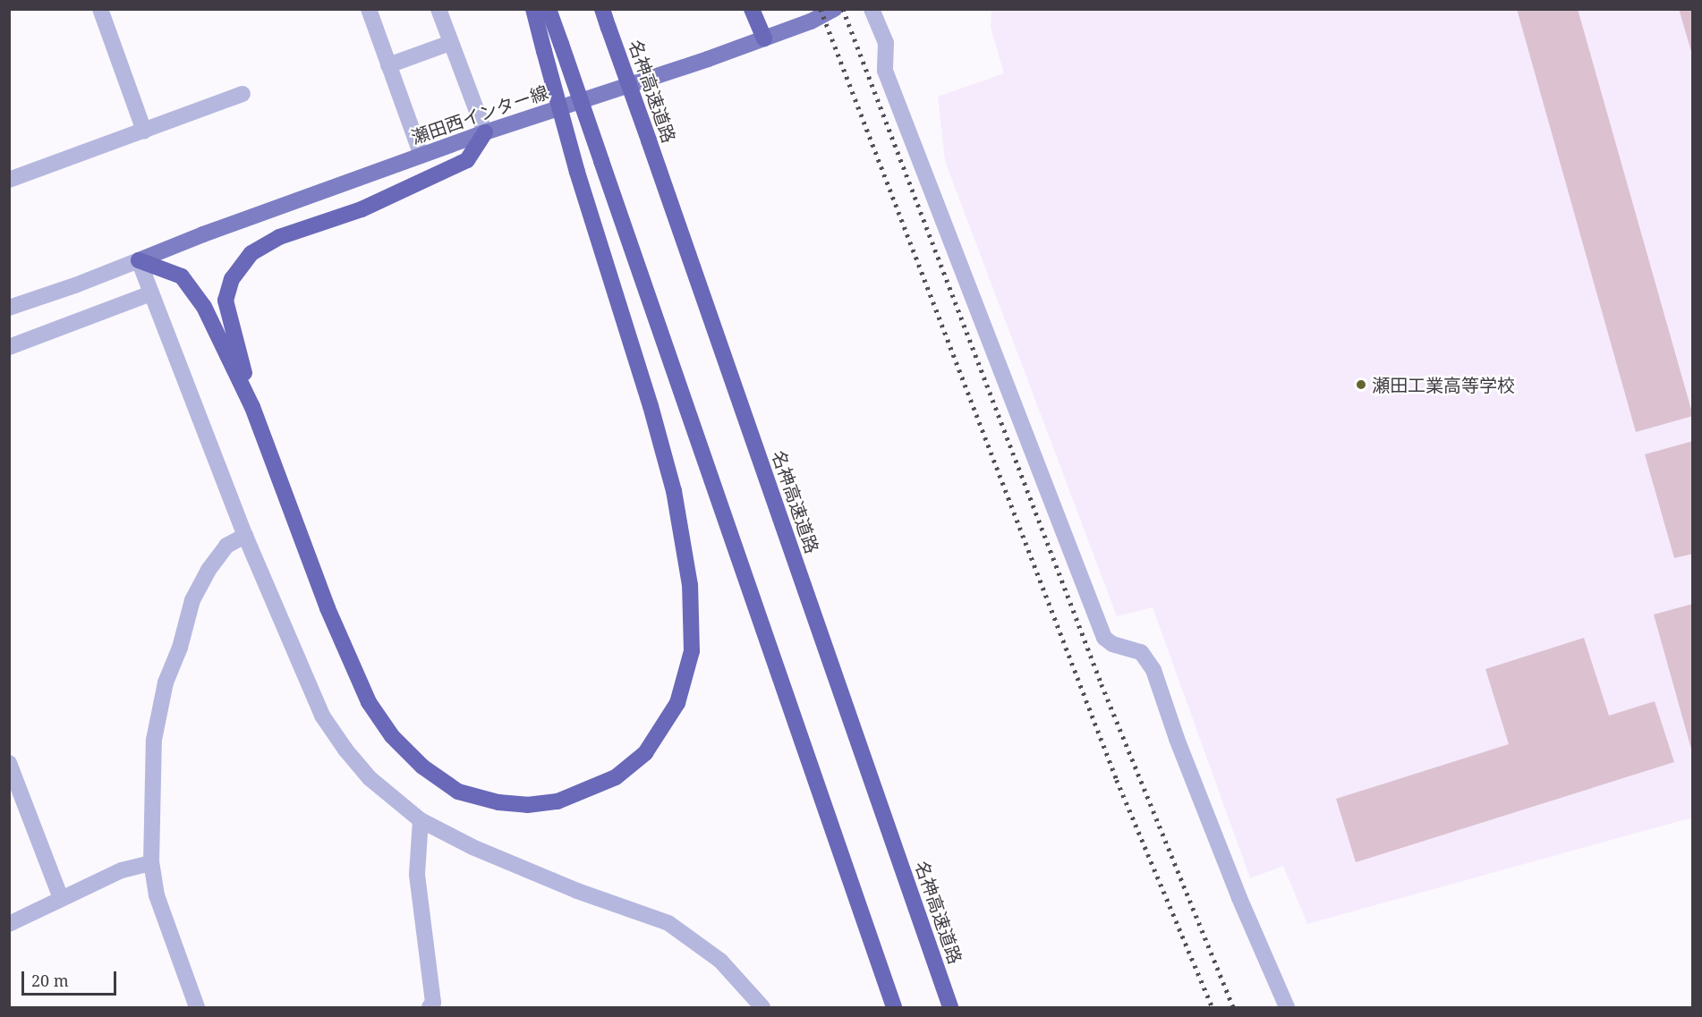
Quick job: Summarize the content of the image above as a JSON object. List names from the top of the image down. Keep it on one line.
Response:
{"streets":{"highway":["名神高速道路"],"main road":["瀬田西インター線"]},"places":["瀬田工業高等学校"],"scale_bar":"20 m"}
